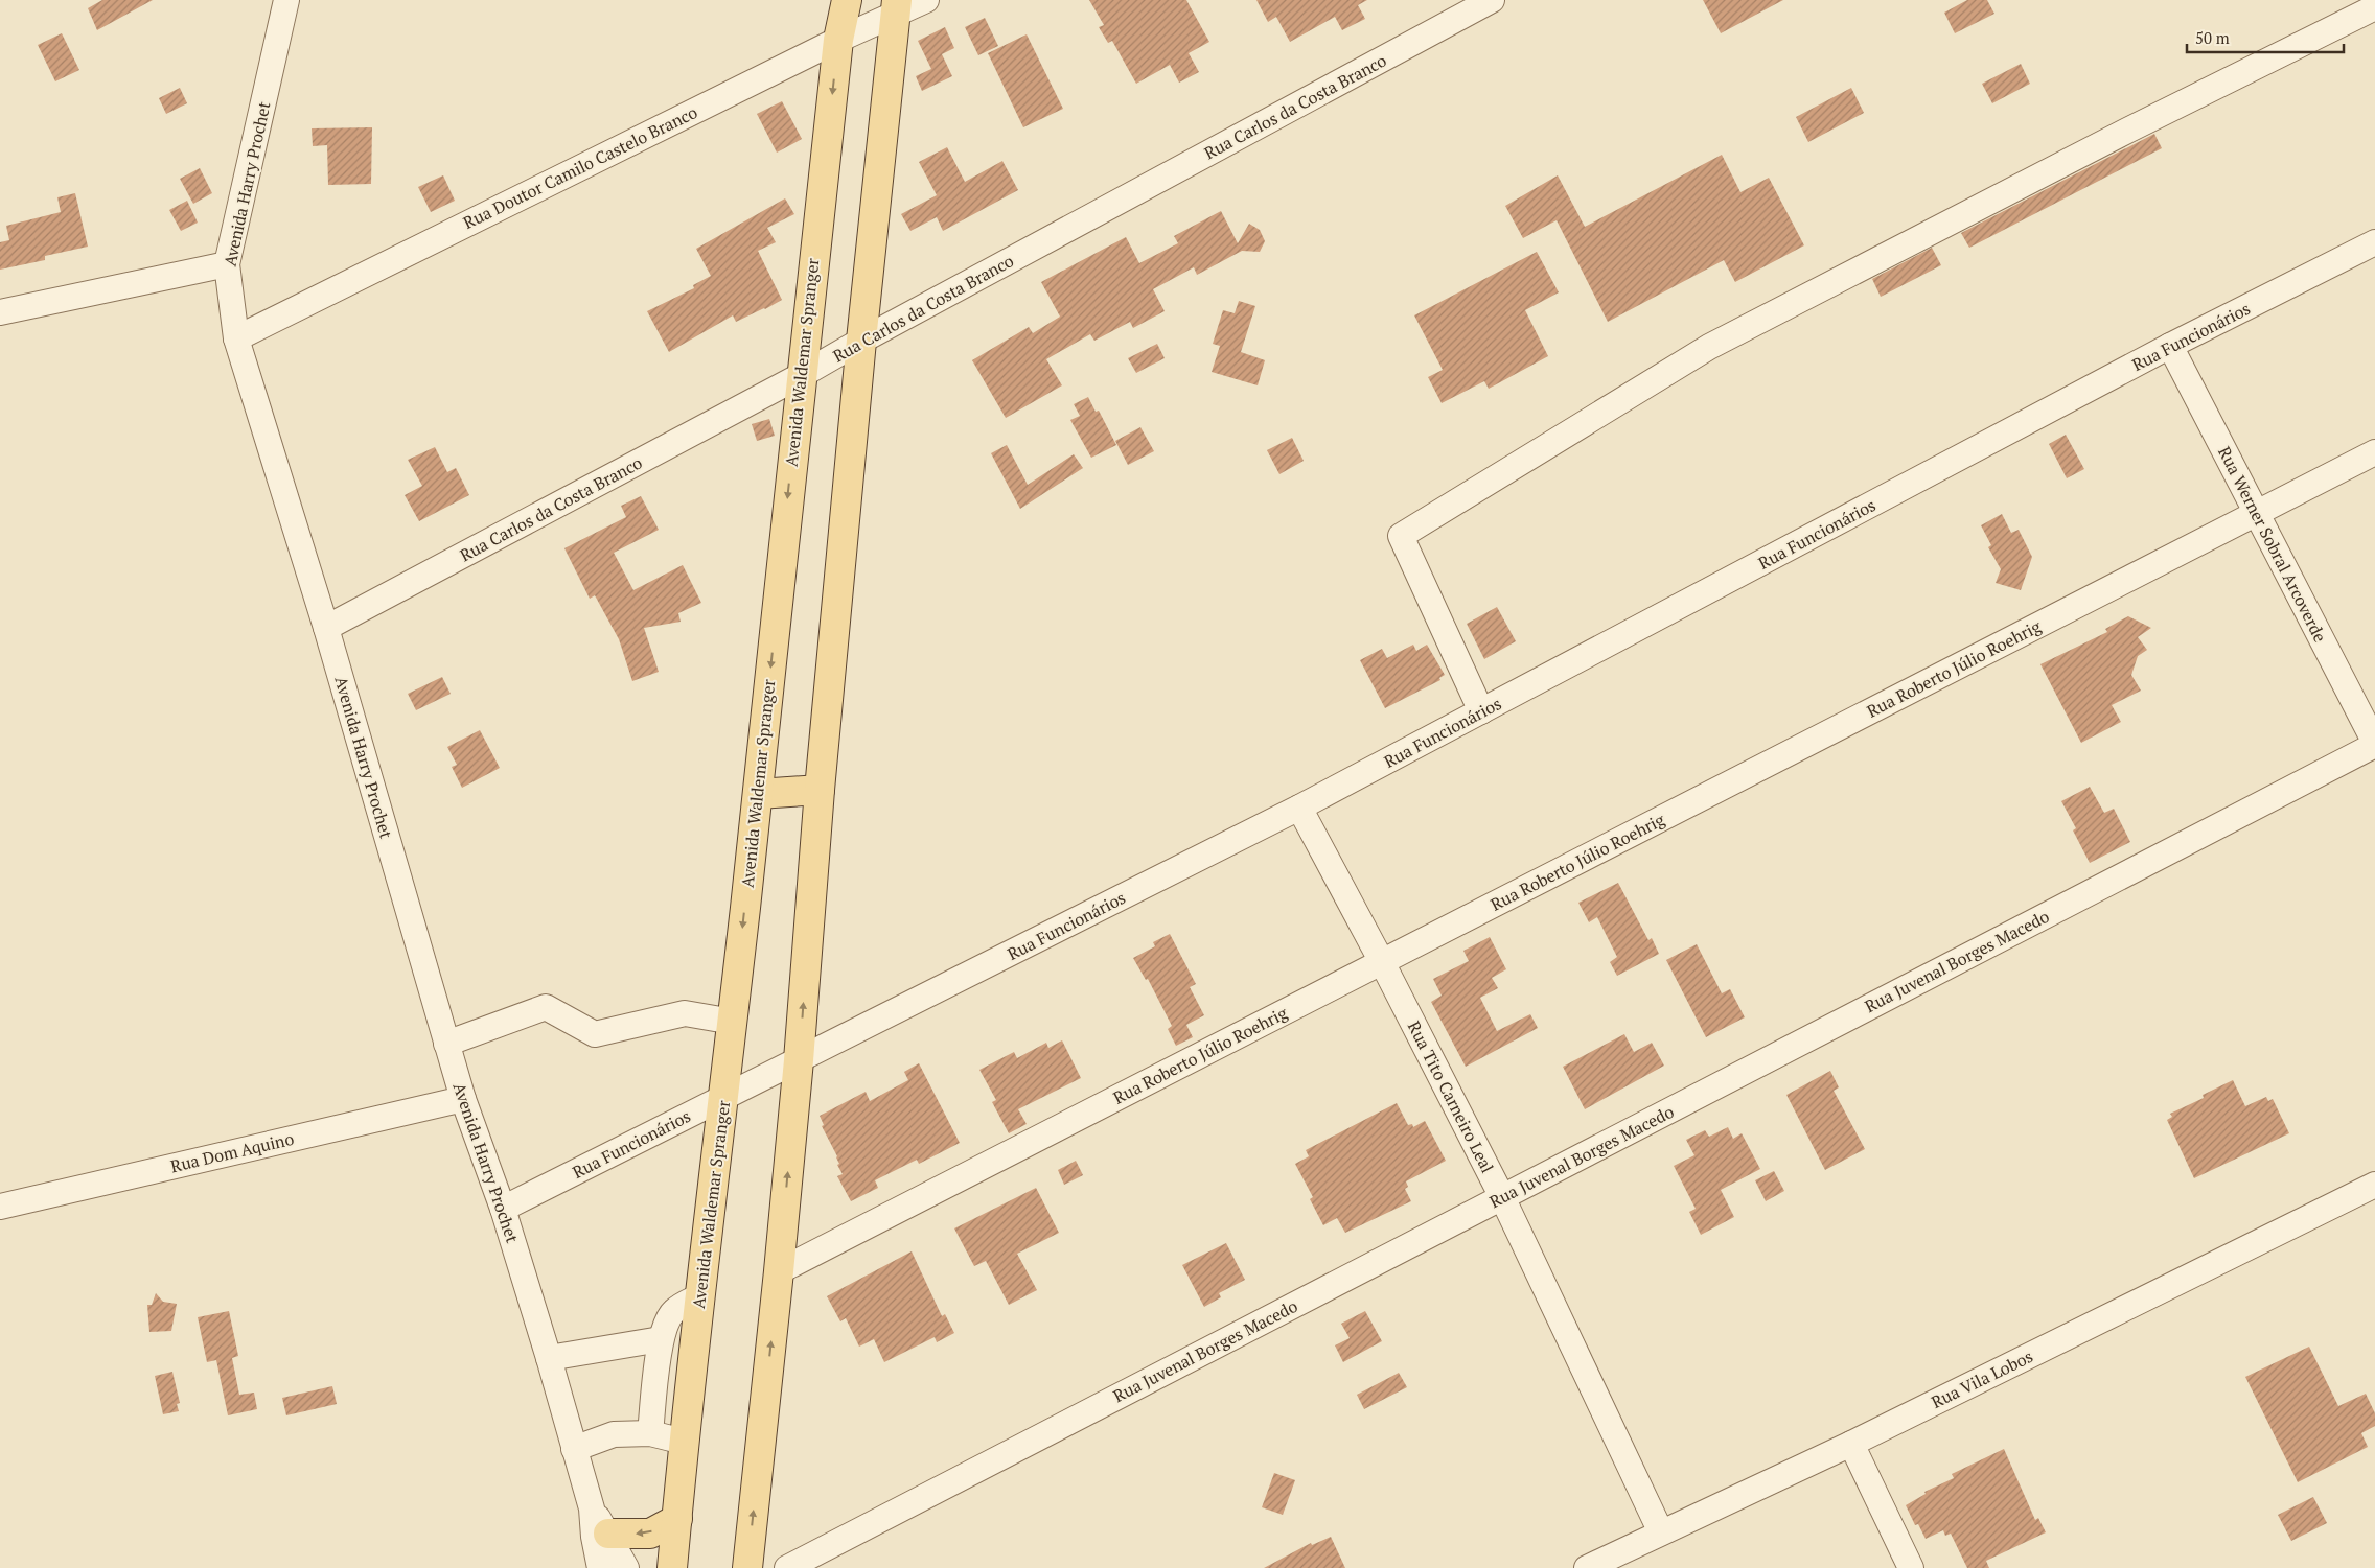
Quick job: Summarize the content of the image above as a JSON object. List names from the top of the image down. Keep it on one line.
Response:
{"streets":{"main road":["Avenida Waldemar Spranger"],"street":["Rua Carlos da Costa Branco","Rua Doutor Camilo Castelo Branco","Avenida Harry Prochet","Rua Funcionários","Rua Werner Sobral Arcoverde","Rua Roberto Júlio Roehrig","Rua Juvenal Borges Macedo","Rua Tito Carneiro Leal","Rua Dom Aquino","Rua Vila Lobos"]},"crossings":[["Rua Carlos da Costa Branco","Avenida Harry Prochet"],["Rua Carlos da Costa Branco","Avenida Waldemar Spranger"],["Rua Doutor Camilo Castelo Branco","Avenida Harry Prochet"],["Rua Doutor Camilo Castelo Branco","Avenida Waldemar Spranger"],["Avenida Harry Prochet","Rua Funcionários"],["Avenida Harry Prochet","Avenida Waldemar Spranger"],["Avenida Harry Prochet","Rua Dom Aquino"],["Rua Funcionários","Avenida Waldemar Spranger"],["Rua Funcionários","Rua Werner Sobral Arcoverde"],["Rua Funcionários","Rua Tito Carneiro Leal"],["Rua Werner Sobral Arcoverde","Rua Roberto Júlio Roehrig"],["Rua Werner Sobral Arcoverde","Rua Juvenal Borges Macedo"],["Rua Roberto Júlio Roehrig","Rua Tito Carneiro Leal"],["Rua Juvenal Borges Macedo","Rua Tito Carneiro Leal"],["Rua Tito Carneiro Leal","Rua Vila Lobos"]],"scale_bar":"50 m"}
